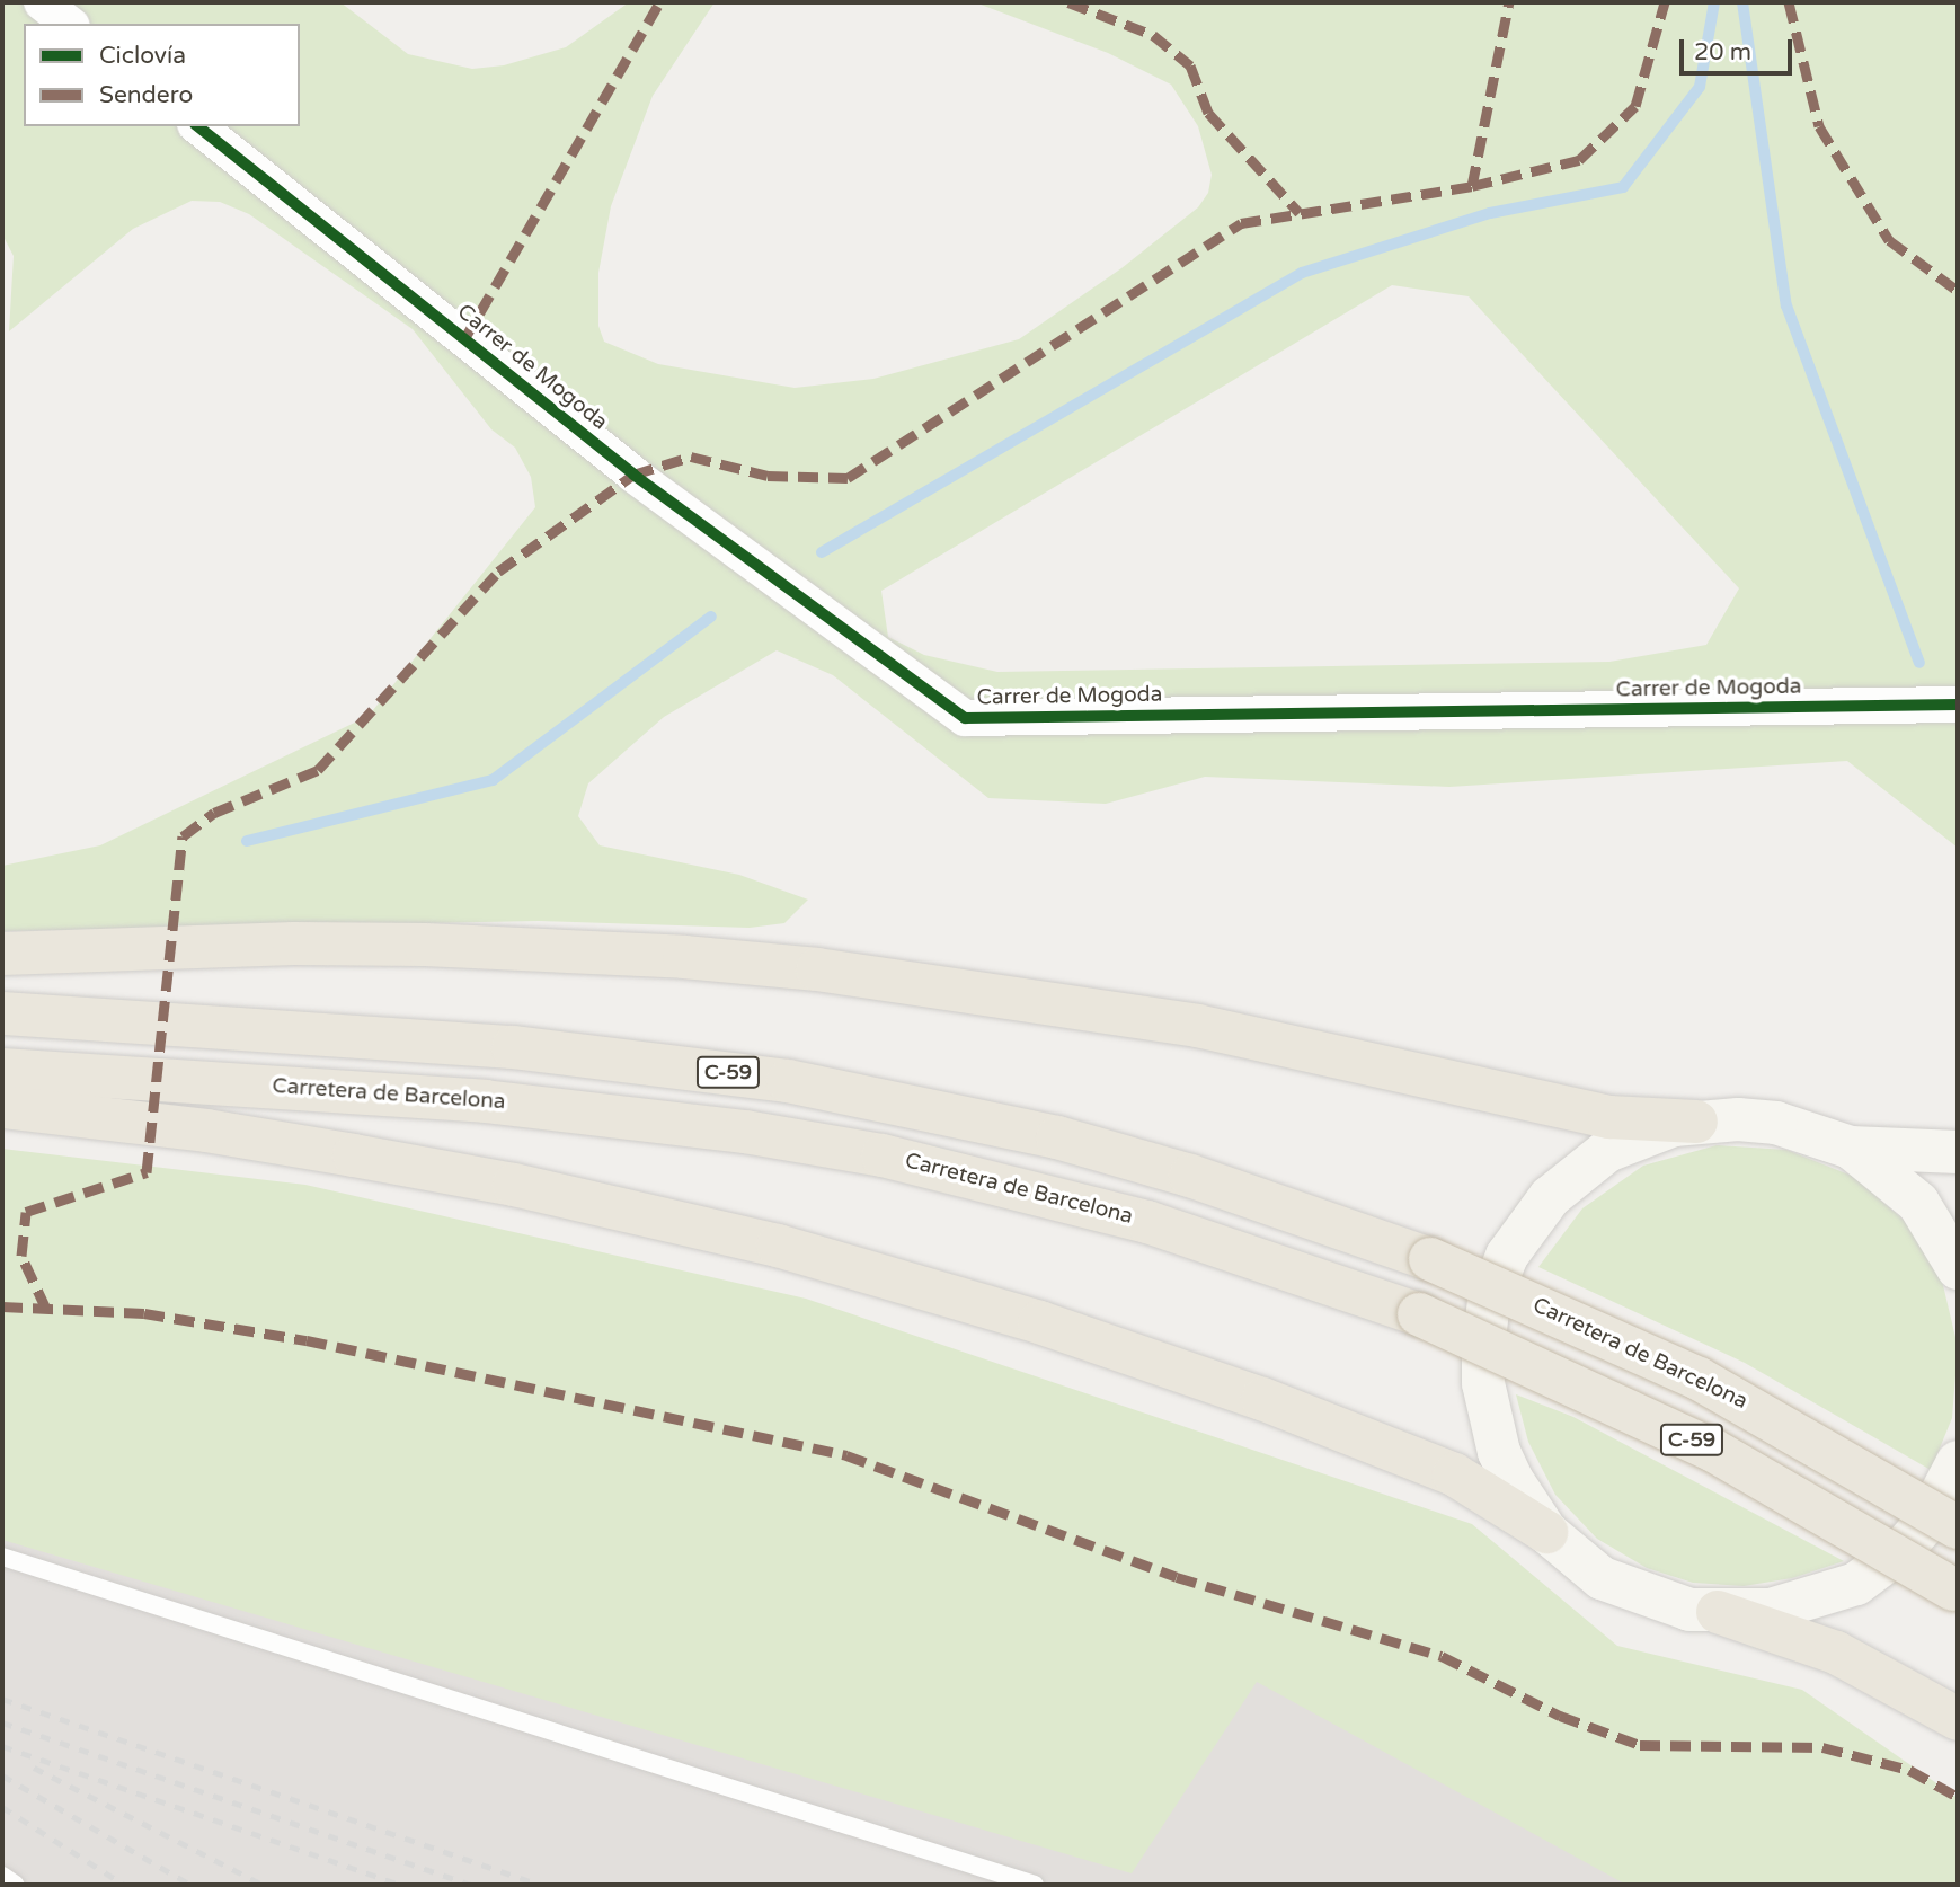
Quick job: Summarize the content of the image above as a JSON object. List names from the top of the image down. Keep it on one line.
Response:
{"streets":{"highway":["C-59","Carretera de Barcelona"],"street":["Carrer de Mogoda"]},"legend":["Ciclovía","Sendero"],"scale_bar":"20 m"}
